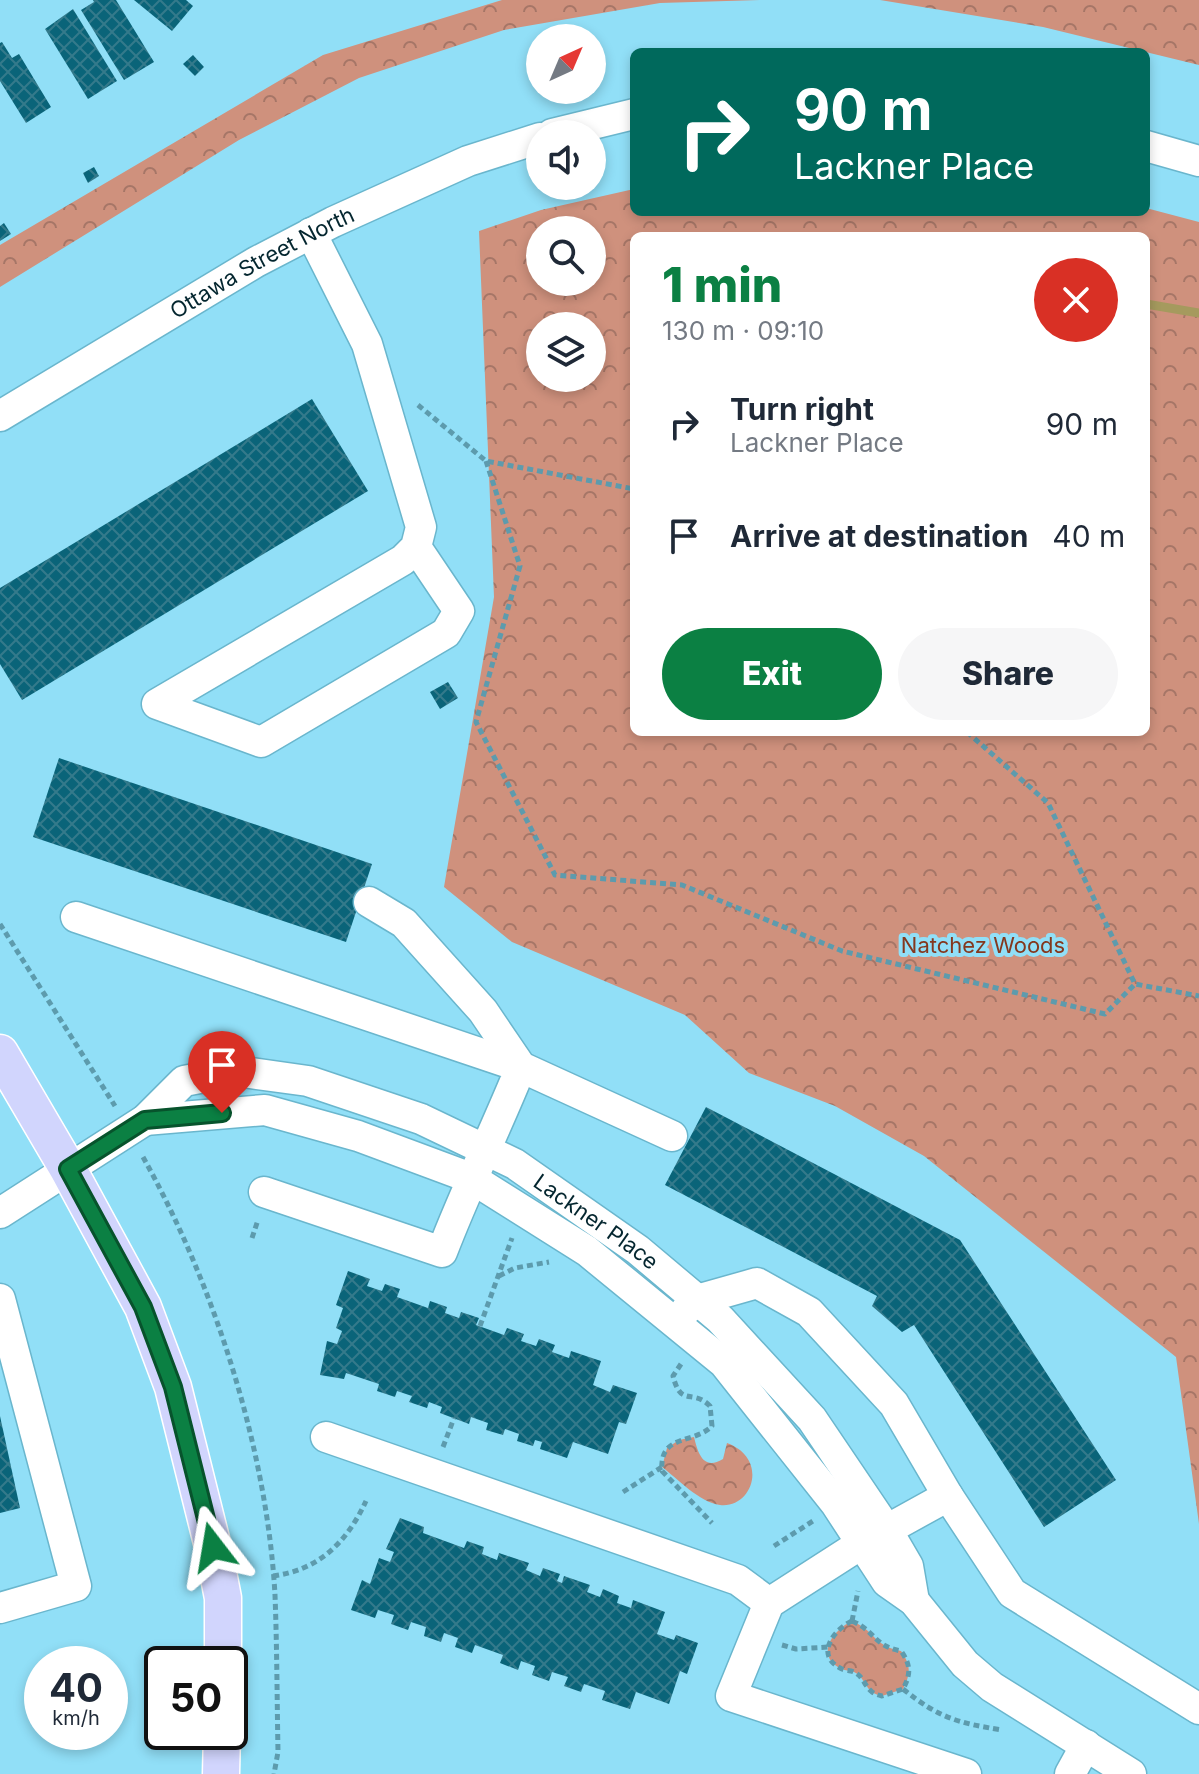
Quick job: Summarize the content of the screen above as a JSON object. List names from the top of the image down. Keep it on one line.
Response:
{"streets":{"street":["Ottawa Street North","Lackner Place"]},"parks":["Natchez Woods"],"north":"top right","page":{"turn":["90 m","Lackner Place"],"heading":["1 min","130 m · 09:10"],"list":[{"name":"Turn right","note":"Lackner Place","value":"90 m"},{"name":"Arrive at destination","value":"40 m"}],"buttons":["Exit","Share"],"speed":"40 km/h","limit":"50"}}
